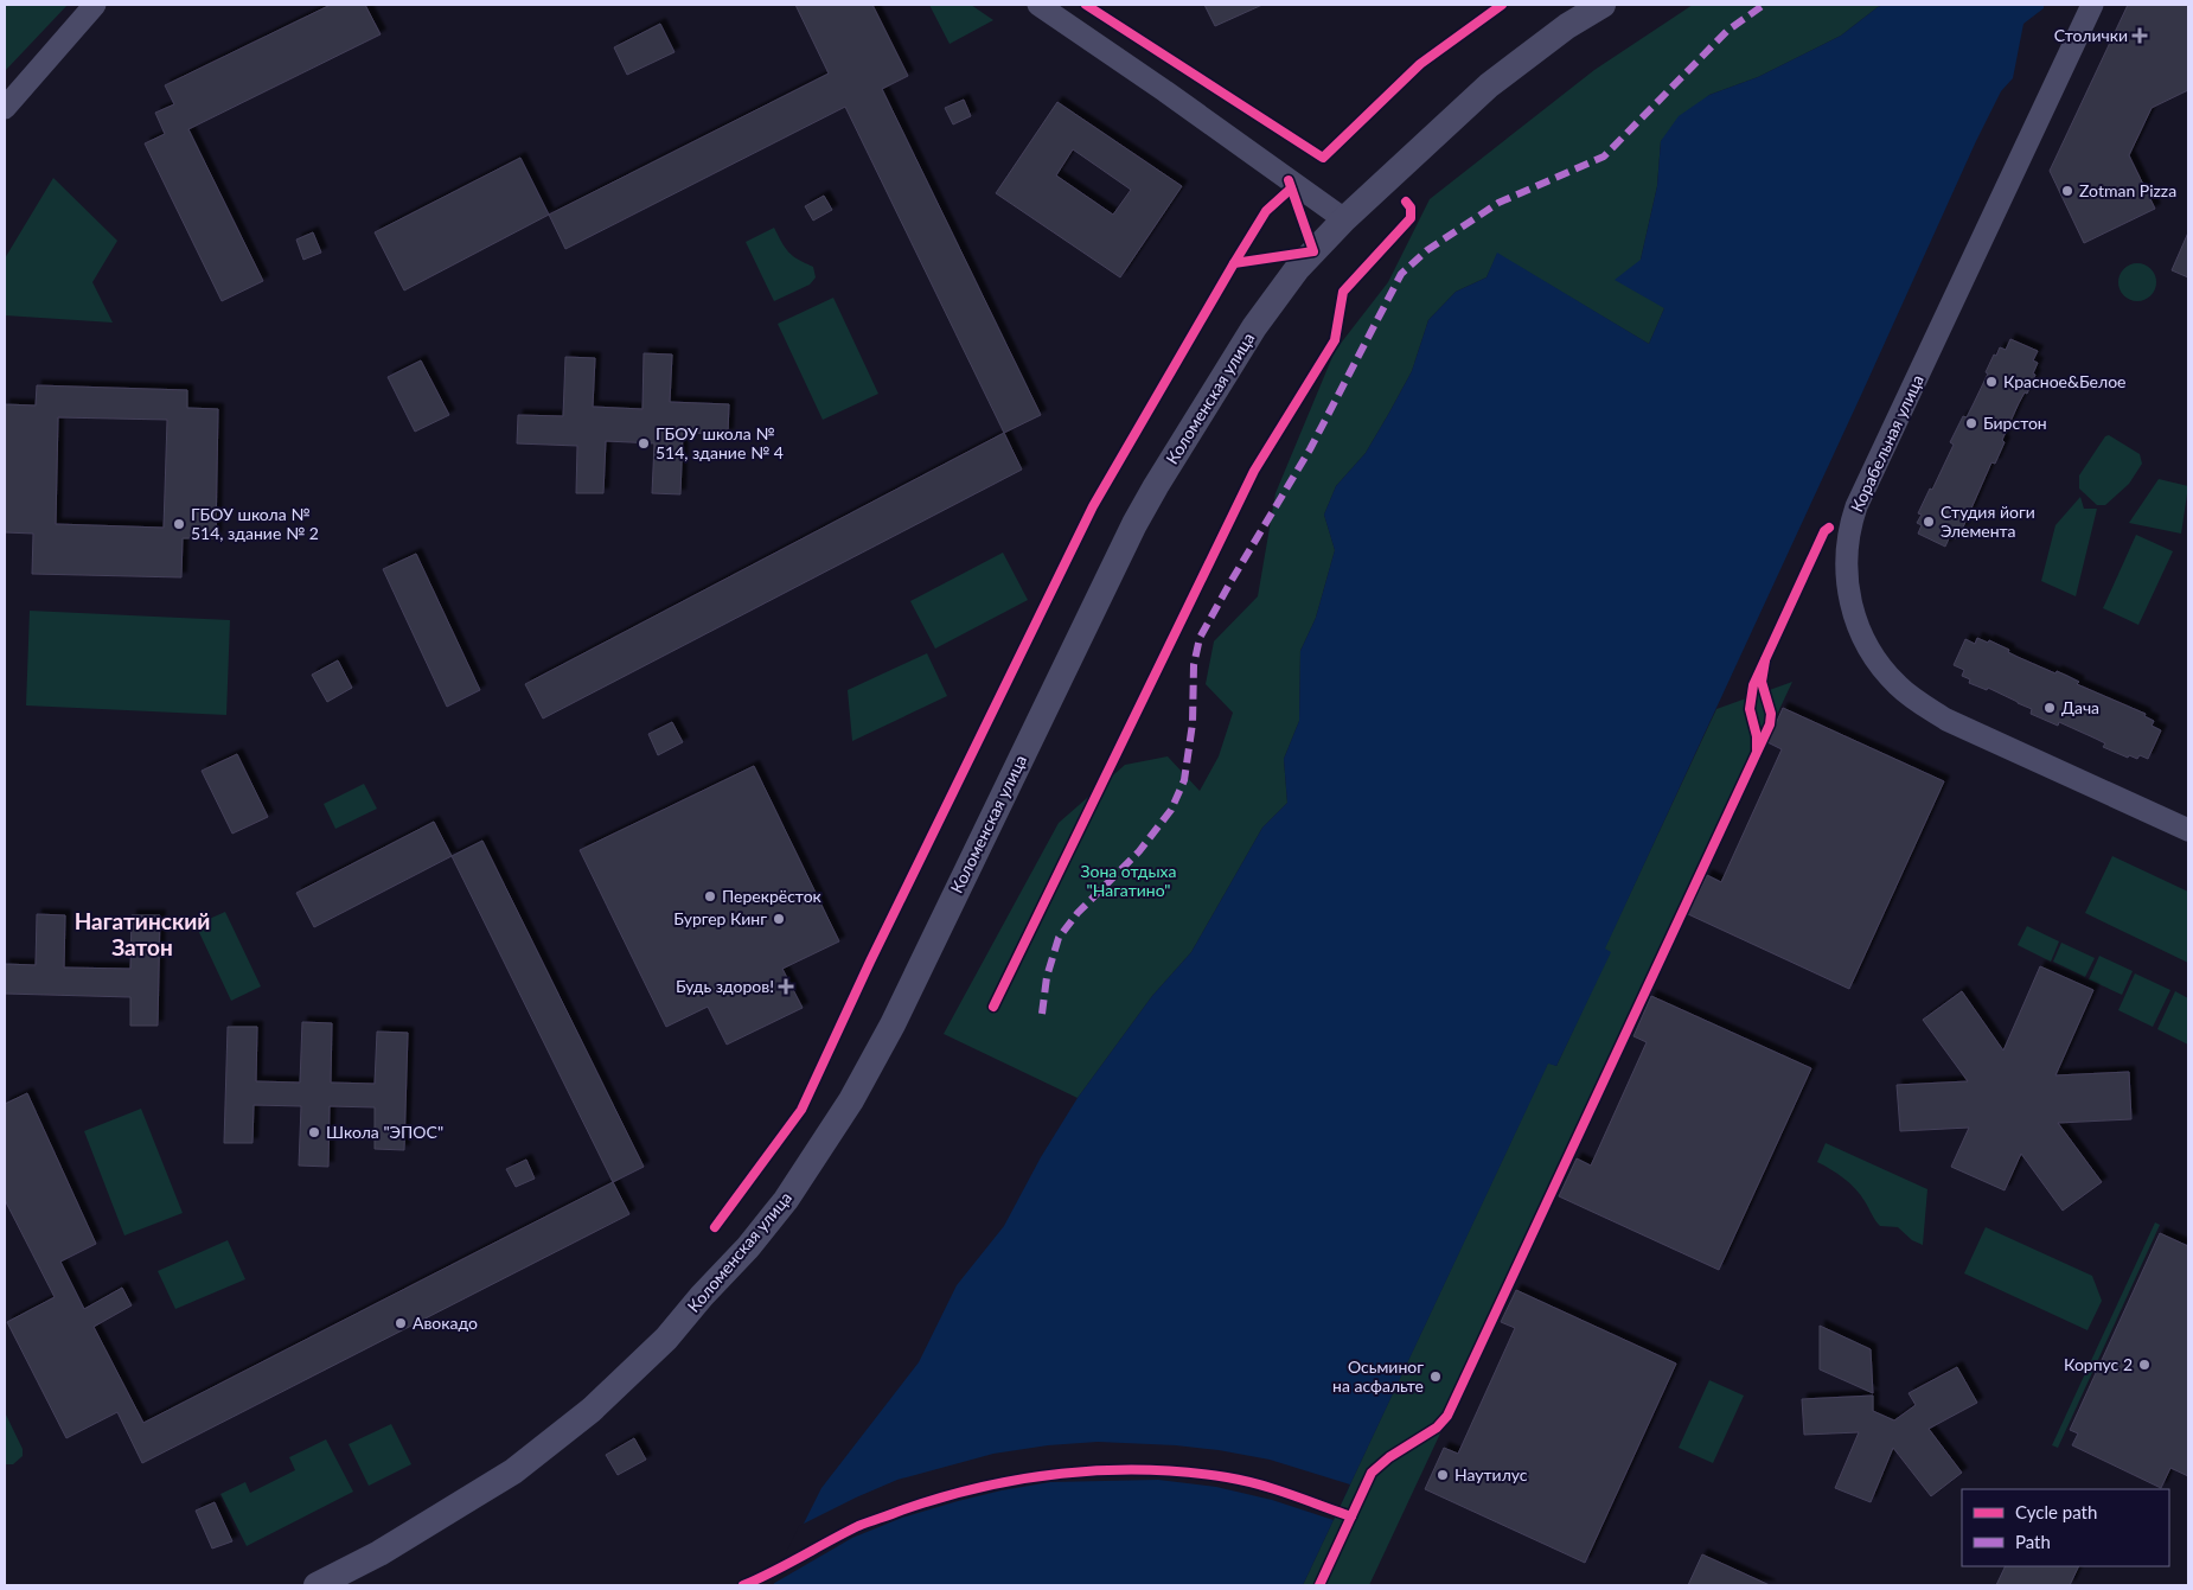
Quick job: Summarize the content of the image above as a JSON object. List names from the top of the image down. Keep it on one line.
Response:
{"streets":{"street":["Коломенская улица","Корабельная улица"]},"districts":["Нагатинский Затон"],"parks":["Зона отдыха \"Нагатино\""],"places":{"health":["Столички","Будь здоров!"],"other":["Zotman Pizza","Красное&Белое","Бирстон","ГБОУ школа № 514, здание № 4","Студия йоги Элемента","ГБОУ школа № 514, здание № 2","Дача","Перекрёсток","Бургер Кинг","Школа \"ЭПОС\"","Авокадо","Корпус 2","Осьминог на асфальте","Наутилус"]},"legend":["Cycle path","Path"]}
